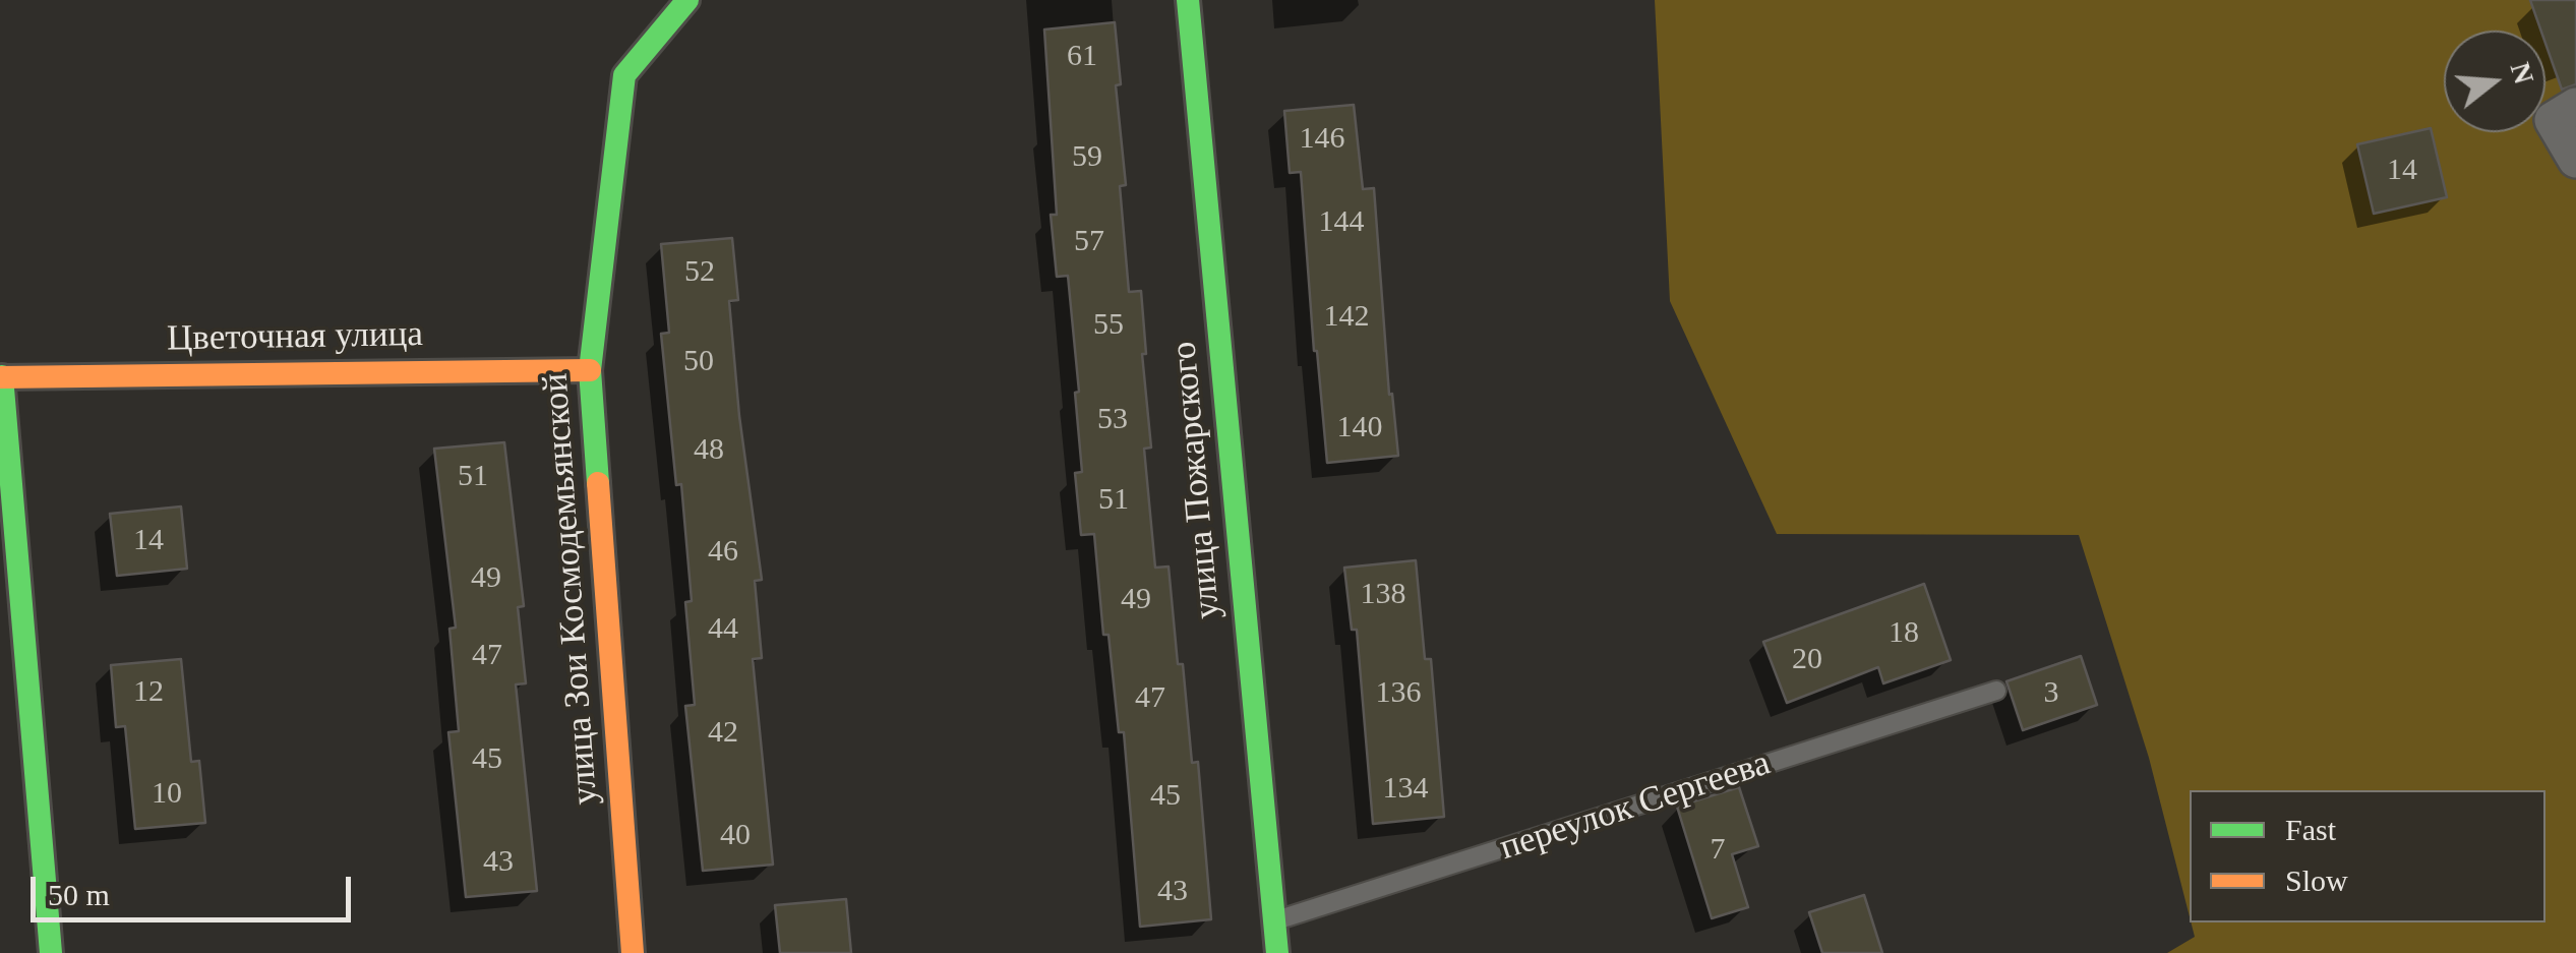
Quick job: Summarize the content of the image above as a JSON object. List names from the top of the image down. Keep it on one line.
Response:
{"streets":{"street":["Цветочная улица","улица Пожарского","улица Зои Космодемьянской"],"lane":["переулок Сергеева"]},"crossings":[["Цветочная улица","улица Зои Космодемьянской"],["улица Пожарского","переулок Сергеева"]],"house_numbers":["61","146","59","14","144","57","52","142","55","50","53","140","48","51","51","14","46","49","138","49","44","18","47","20","12","136","3","47","42","45","134","10","45","40","7","43","43"],"legend":["Fast","Slow"],"scale_bar":"50 m","north":"right"}
